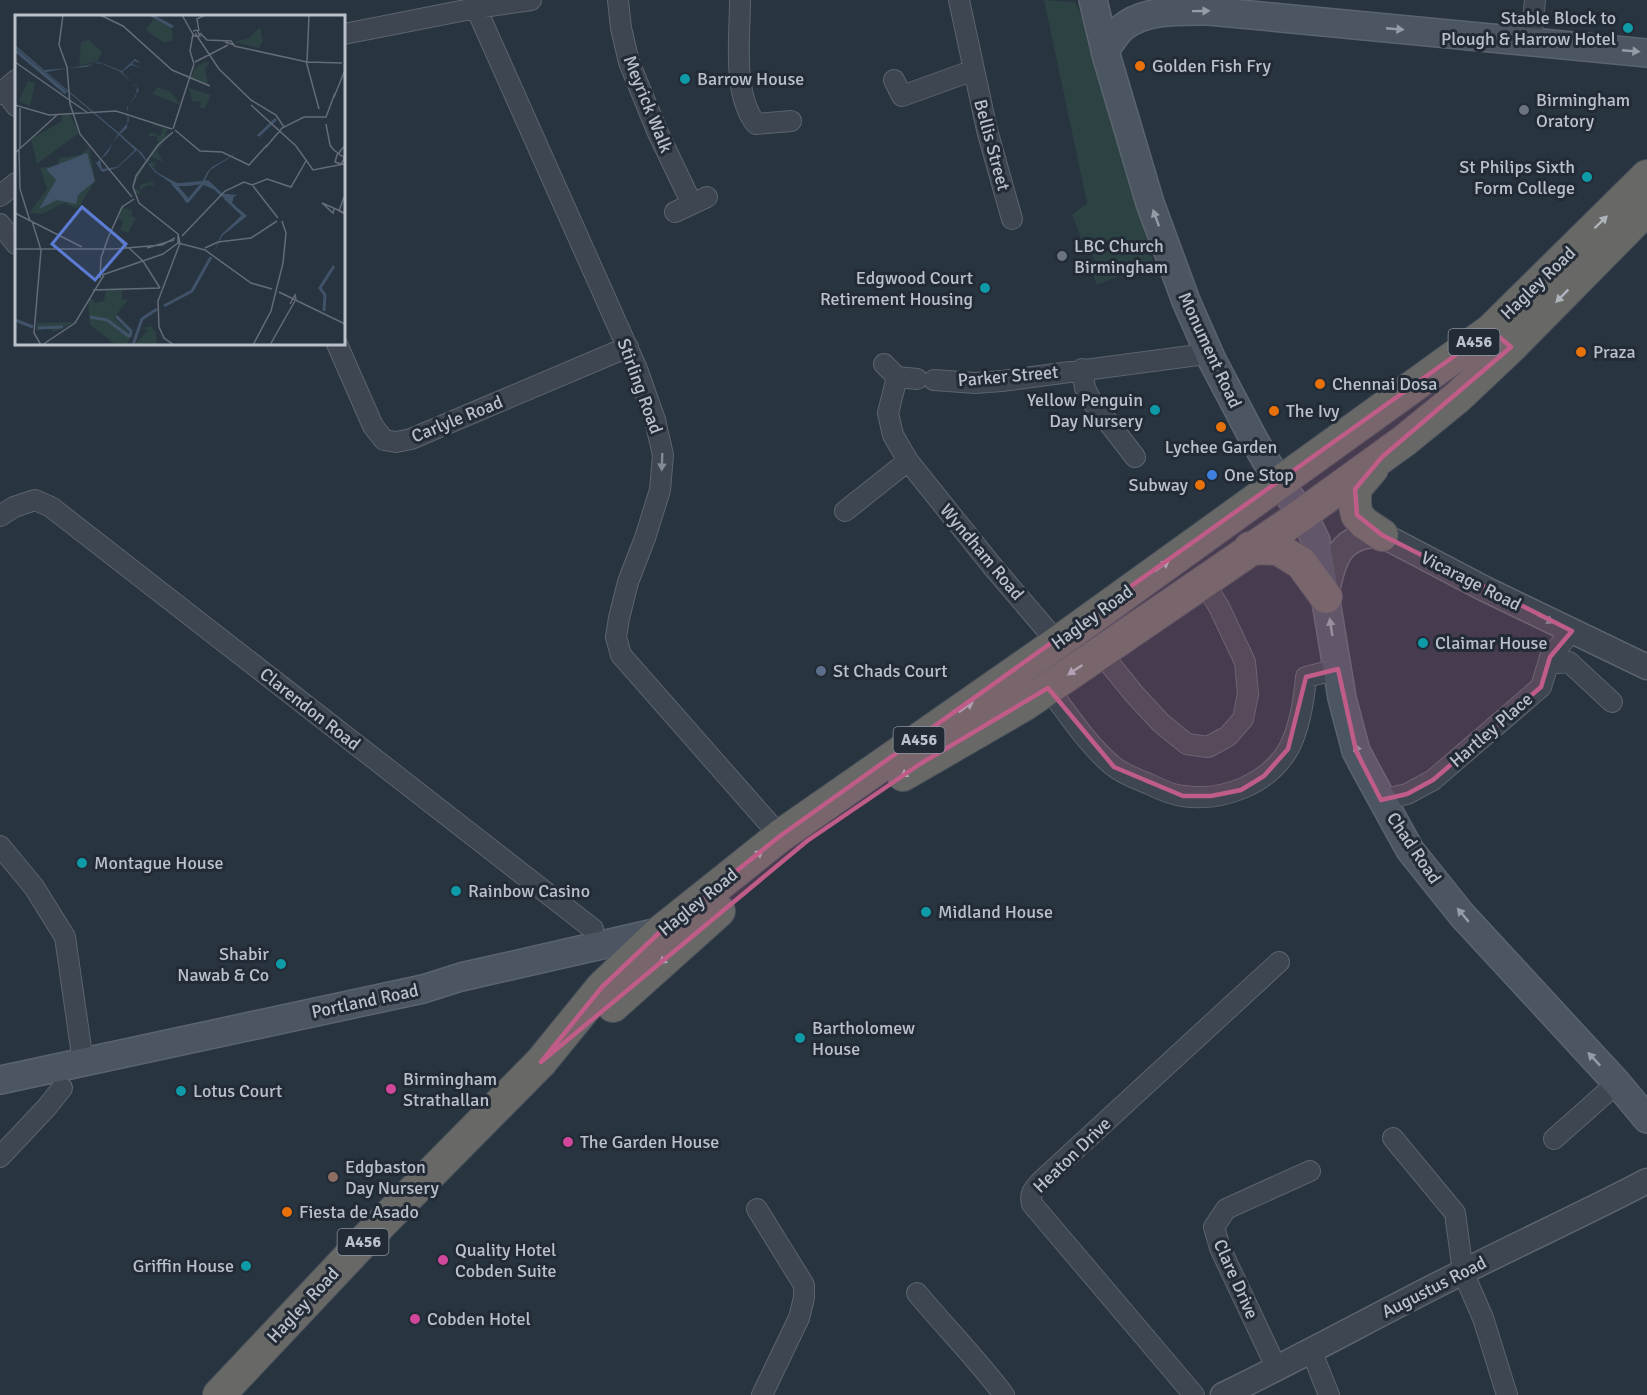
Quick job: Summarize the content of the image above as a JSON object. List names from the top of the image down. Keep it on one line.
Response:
{"streets":{"highway":["Hagley Road","A456"],"main road":["Monument Road","Chad Road","Portland Road"],"street":["Meyrick Walk","Bellis Street","Parker Street","Stirling Road","Carlyle Road","Wyndham Road","Vicarage Road","Clarendon Road","Hartley Place","Heaton Drive","Clare Drive","Augustus Road"]},"crossings":[["Hagley Road","Monument Road"],["Hagley Road","Stirling Road"],["Hagley Road","Wyndham Road"],["Hagley Road","Chad Road"],["Hagley Road","Portland Road"],["Monument Road","Parker Street"],["Monument Road","Chad Road"],["Parker Street","Wyndham Road"],["Stirling Road","Carlyle Road"],["Vicarage Road","Hartley Place"],["Hartley Place","Chad Road"],["Clare Drive","Augustus Road"]],"one_way":["Monument Road","Stirling Road","Vicarage Road","Chad Road"],"places":["Stable Block to Plough & Harrow Hotel","Golden Fish Fry","Barrow House","Birmingham Oratory","St Philips Sixth Form College","LBC Church Birmingham","Edgwood Court Retirement Housing","Praza","Chennai Dosa","Yellow Penguin Day Nursery","The Ivy","Lychee Garden","One Stop","Subway","Claimar House","St Chads Court","Montague House","Rainbow Casino","Midland House","Shabir Nawab & Co","Bartholomew House","Birmingham Strathallan","Lotus Court","The Garden House","Edgbaston Day Nursery","Fiesta de Asado","Quality Hotel Cobden Suite","Griffin House","Cobden Hotel"]}
